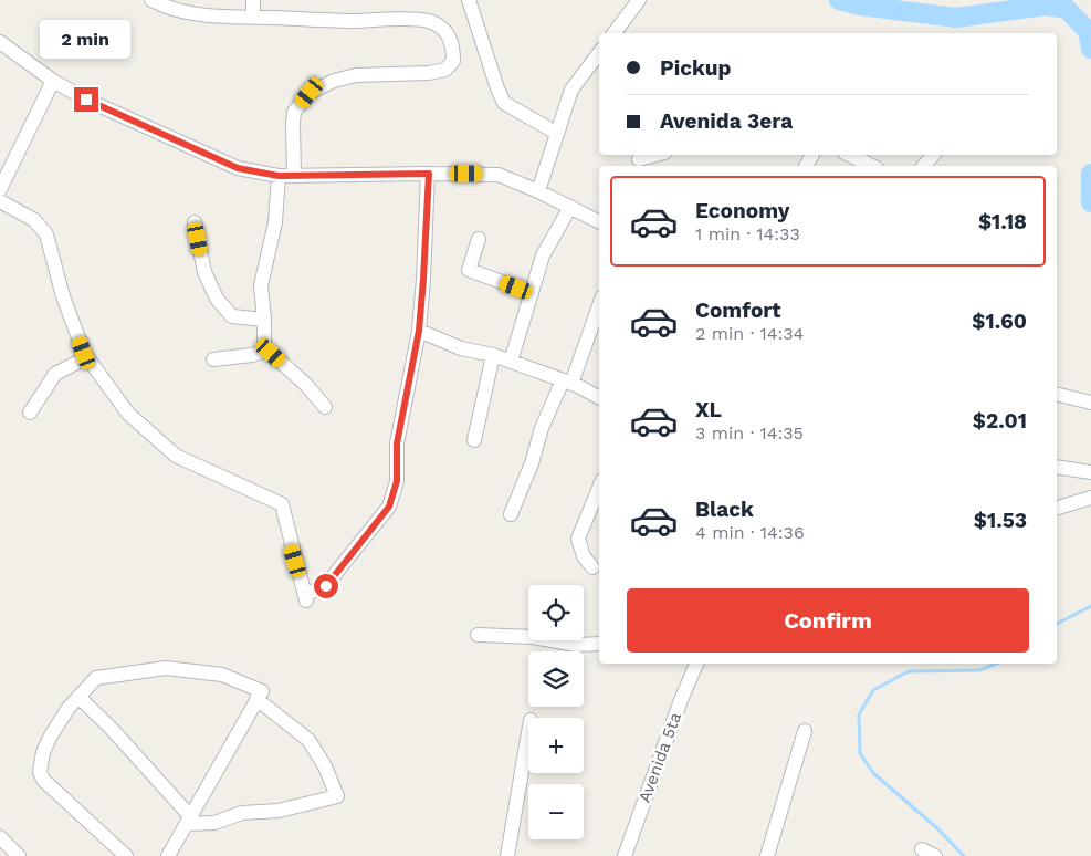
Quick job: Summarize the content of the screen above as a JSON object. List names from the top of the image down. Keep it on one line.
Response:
{"streets":{"street":["Avenida 5ta"]},"page":{"bubble":"2 min","banner":["Pickup","Avenida 3era"],"list":[{"name":"Economy","note":"1 min · 14:33","value":"$1.18"},{"name":"Comfort","note":"2 min · 14:34","value":"$1.60"},{"name":"XL","note":"3 min · 14:35","value":"$2.01"},{"name":"Black","note":"4 min · 14:36","value":"$1.53"}],"buttons":"Confirm","map_buttons":["+","−"]}}
